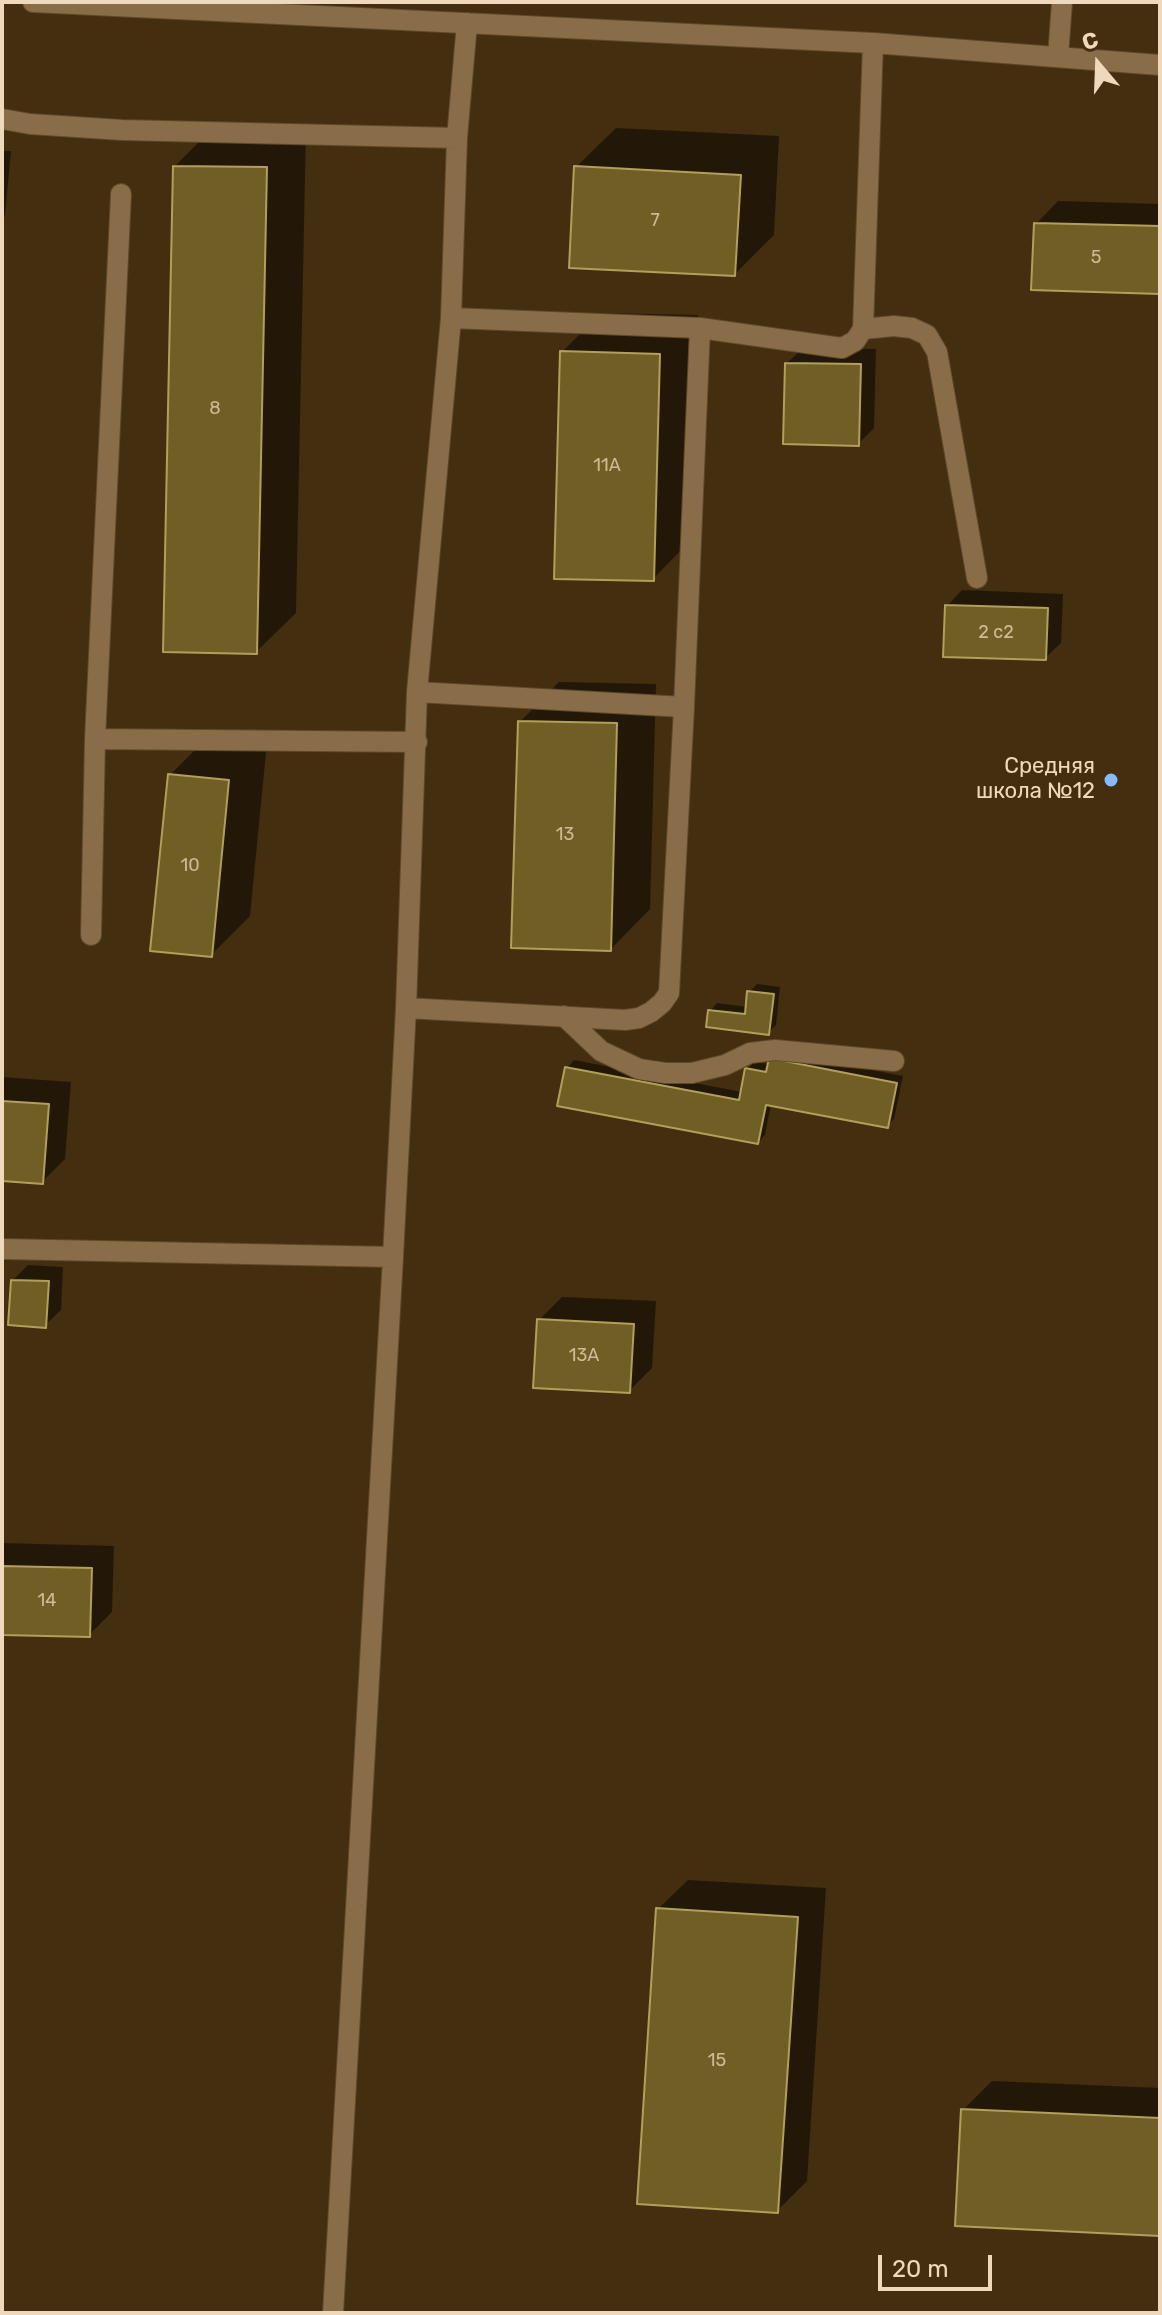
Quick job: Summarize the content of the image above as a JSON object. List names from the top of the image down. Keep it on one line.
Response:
{"places":["Средняя школа №12"],"house_numbers":["7","5","8","11А","2 с2","13","10","13А","14","15"],"scale_bar":"20 m","north":"top"}
